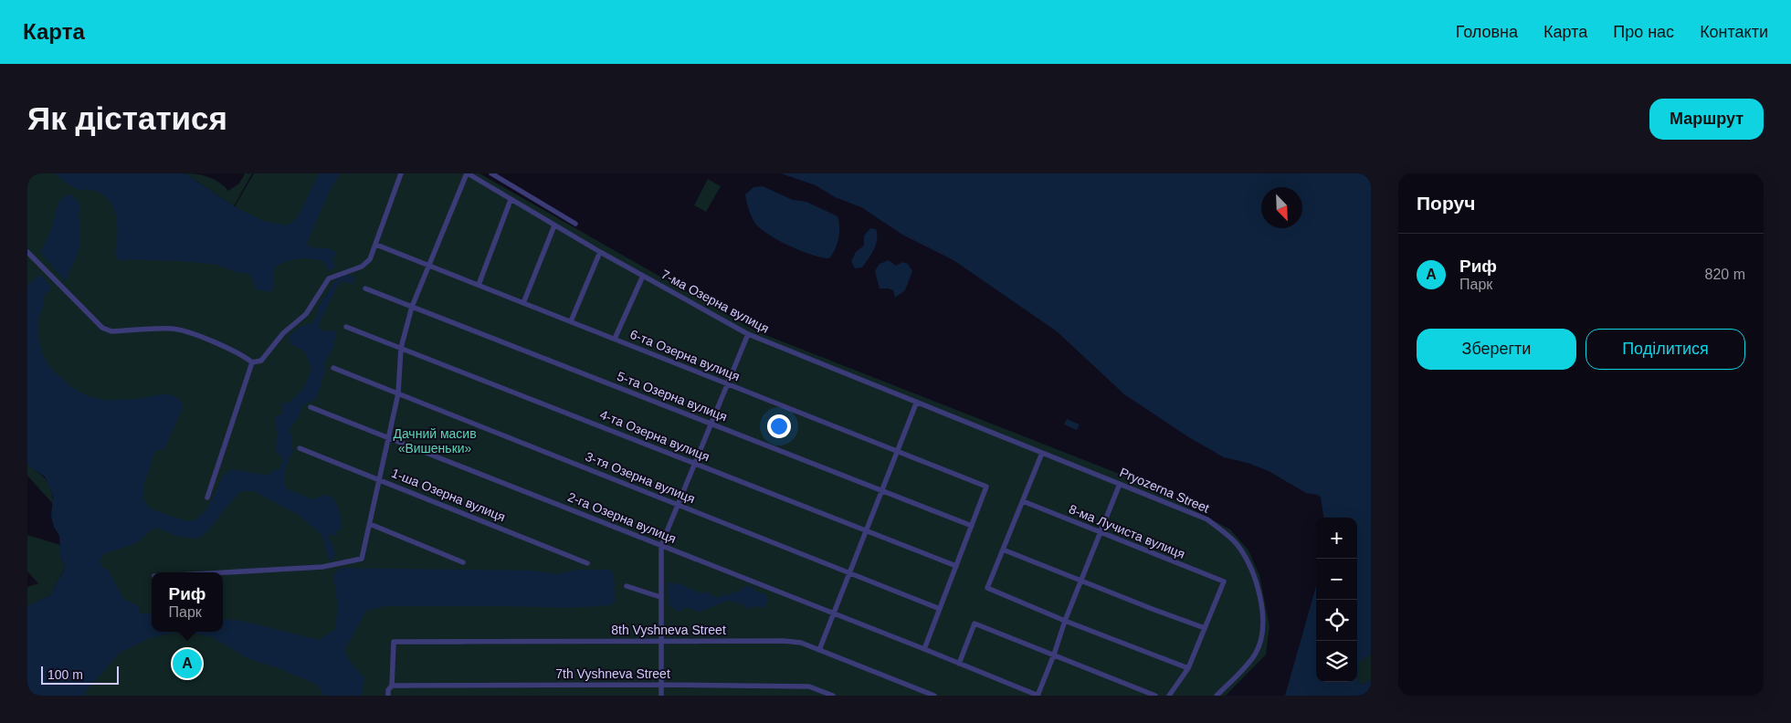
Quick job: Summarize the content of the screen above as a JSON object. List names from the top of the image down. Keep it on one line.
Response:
{"streets":{"street":["7-ма Озерна вулиця","6-та Озерна вулиця","5-та Озерна вулиця","4-та Озерна вулиця","3-тя Озерна вулиця","Pryozerna Street","1-ша Озерна вулиця","2-га Озерна вулиця","8-ма Лучиста вулиця","8th Vyshneva Street","7th Vyshneva Street"]},"crossings":[["7-ма Озерна вулиця","Pryozerna Street"],["6-та Озерна вулиця","5-та Озерна вулиця"],["8th Vyshneva Street","7th Vyshneva Street"]],"parks":["Дачний масив «Вишеньки»"],"scale_bar":"100 m","north":"bottom right","page":{"header":"Карта","nav":["Головна","Карта","Про нас","Контакти"],"buttons":["Маршрут",["Зберегти","Поділитися"]],"title":"Як дістатися","heading":"Поруч","list":[{"mark":"A","name":"Риф","note":"Парк","value":"820 m"}],"map_buttons":["+","−"],"popup":["Риф","Парк"],"pins":"A","scale":"100 m"}}
